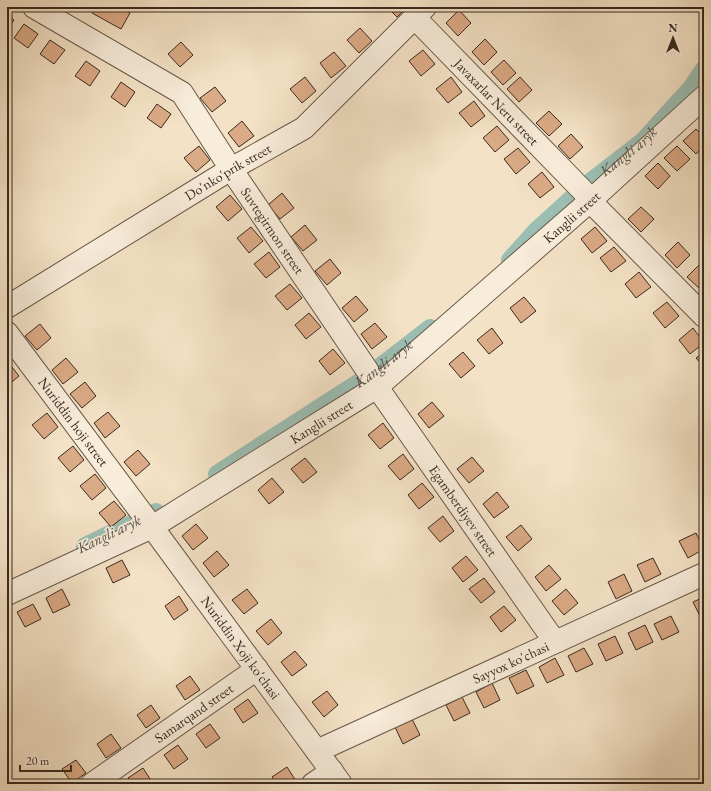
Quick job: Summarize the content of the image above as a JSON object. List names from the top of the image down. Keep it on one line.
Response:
{"streets":{"street":["Javaxarlar Neru street","Do'nko'prik street","Kanglii street","Suvtegirmon street","Nuriddin hoji street","Egamberdiyev street","Nuriddin Xoji ko'chasi","Sayyox ko'chasi","Samarqand street"]},"crossings":[["Javaxarlar Neru street","Do'nko'prik street"],["Javaxarlar Neru street","Kanglii street"],["Do'nko'prik street","Suvtegirmon street"],["Kanglii street","Suvtegirmon street"],["Kanglii street","Nuriddin hoji street"],["Kanglii street","Egamberdiyev street"],["Kanglii street","Nuriddin Xoji ko'chasi"],["Suvtegirmon street","Egamberdiyev street"],["Nuriddin hoji street","Nuriddin Xoji ko'chasi"],["Egamberdiyev street","Sayyox ko'chasi"],["Nuriddin Xoji ko'chasi","Sayyox ko'chasi"],["Nuriddin Xoji ko'chasi","Samarqand street"]],"water":["Kangli aryk"],"scale_bar":"20 m","north":"top"}
